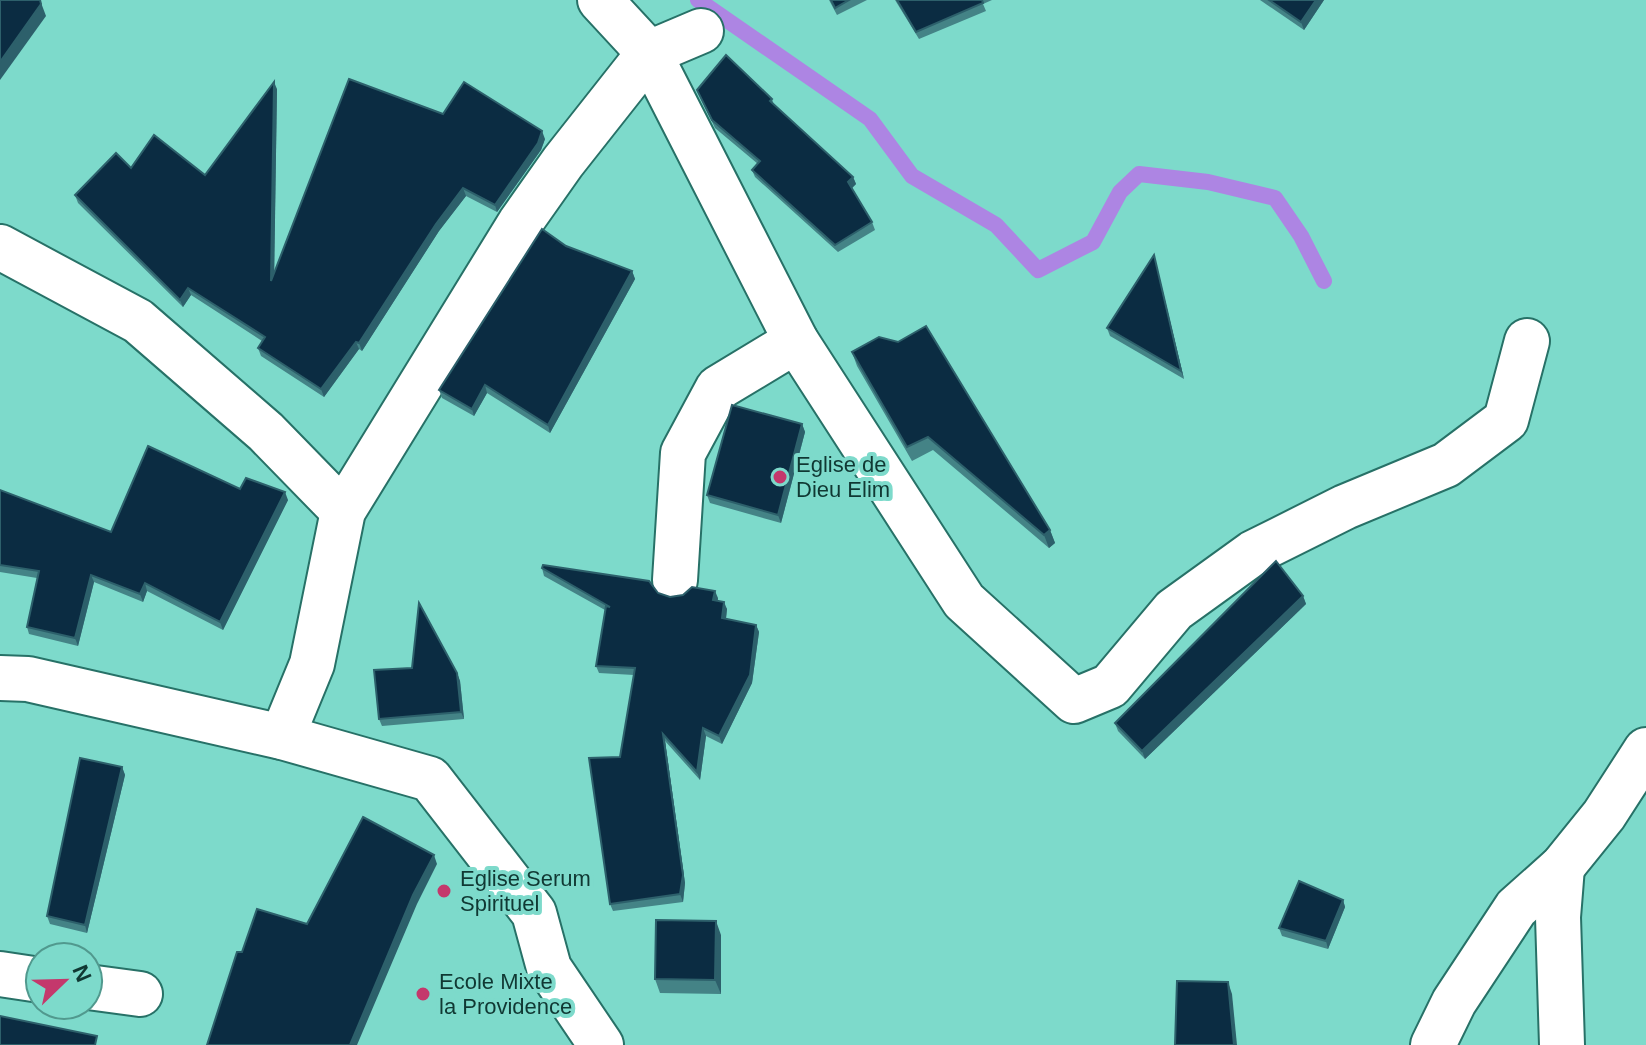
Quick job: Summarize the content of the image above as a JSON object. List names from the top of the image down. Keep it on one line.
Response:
{"places":["Eglise de Dieu Elim","Eglise Serum Spirituel","Ecole Mixte la Providence"],"north":"top right"}
